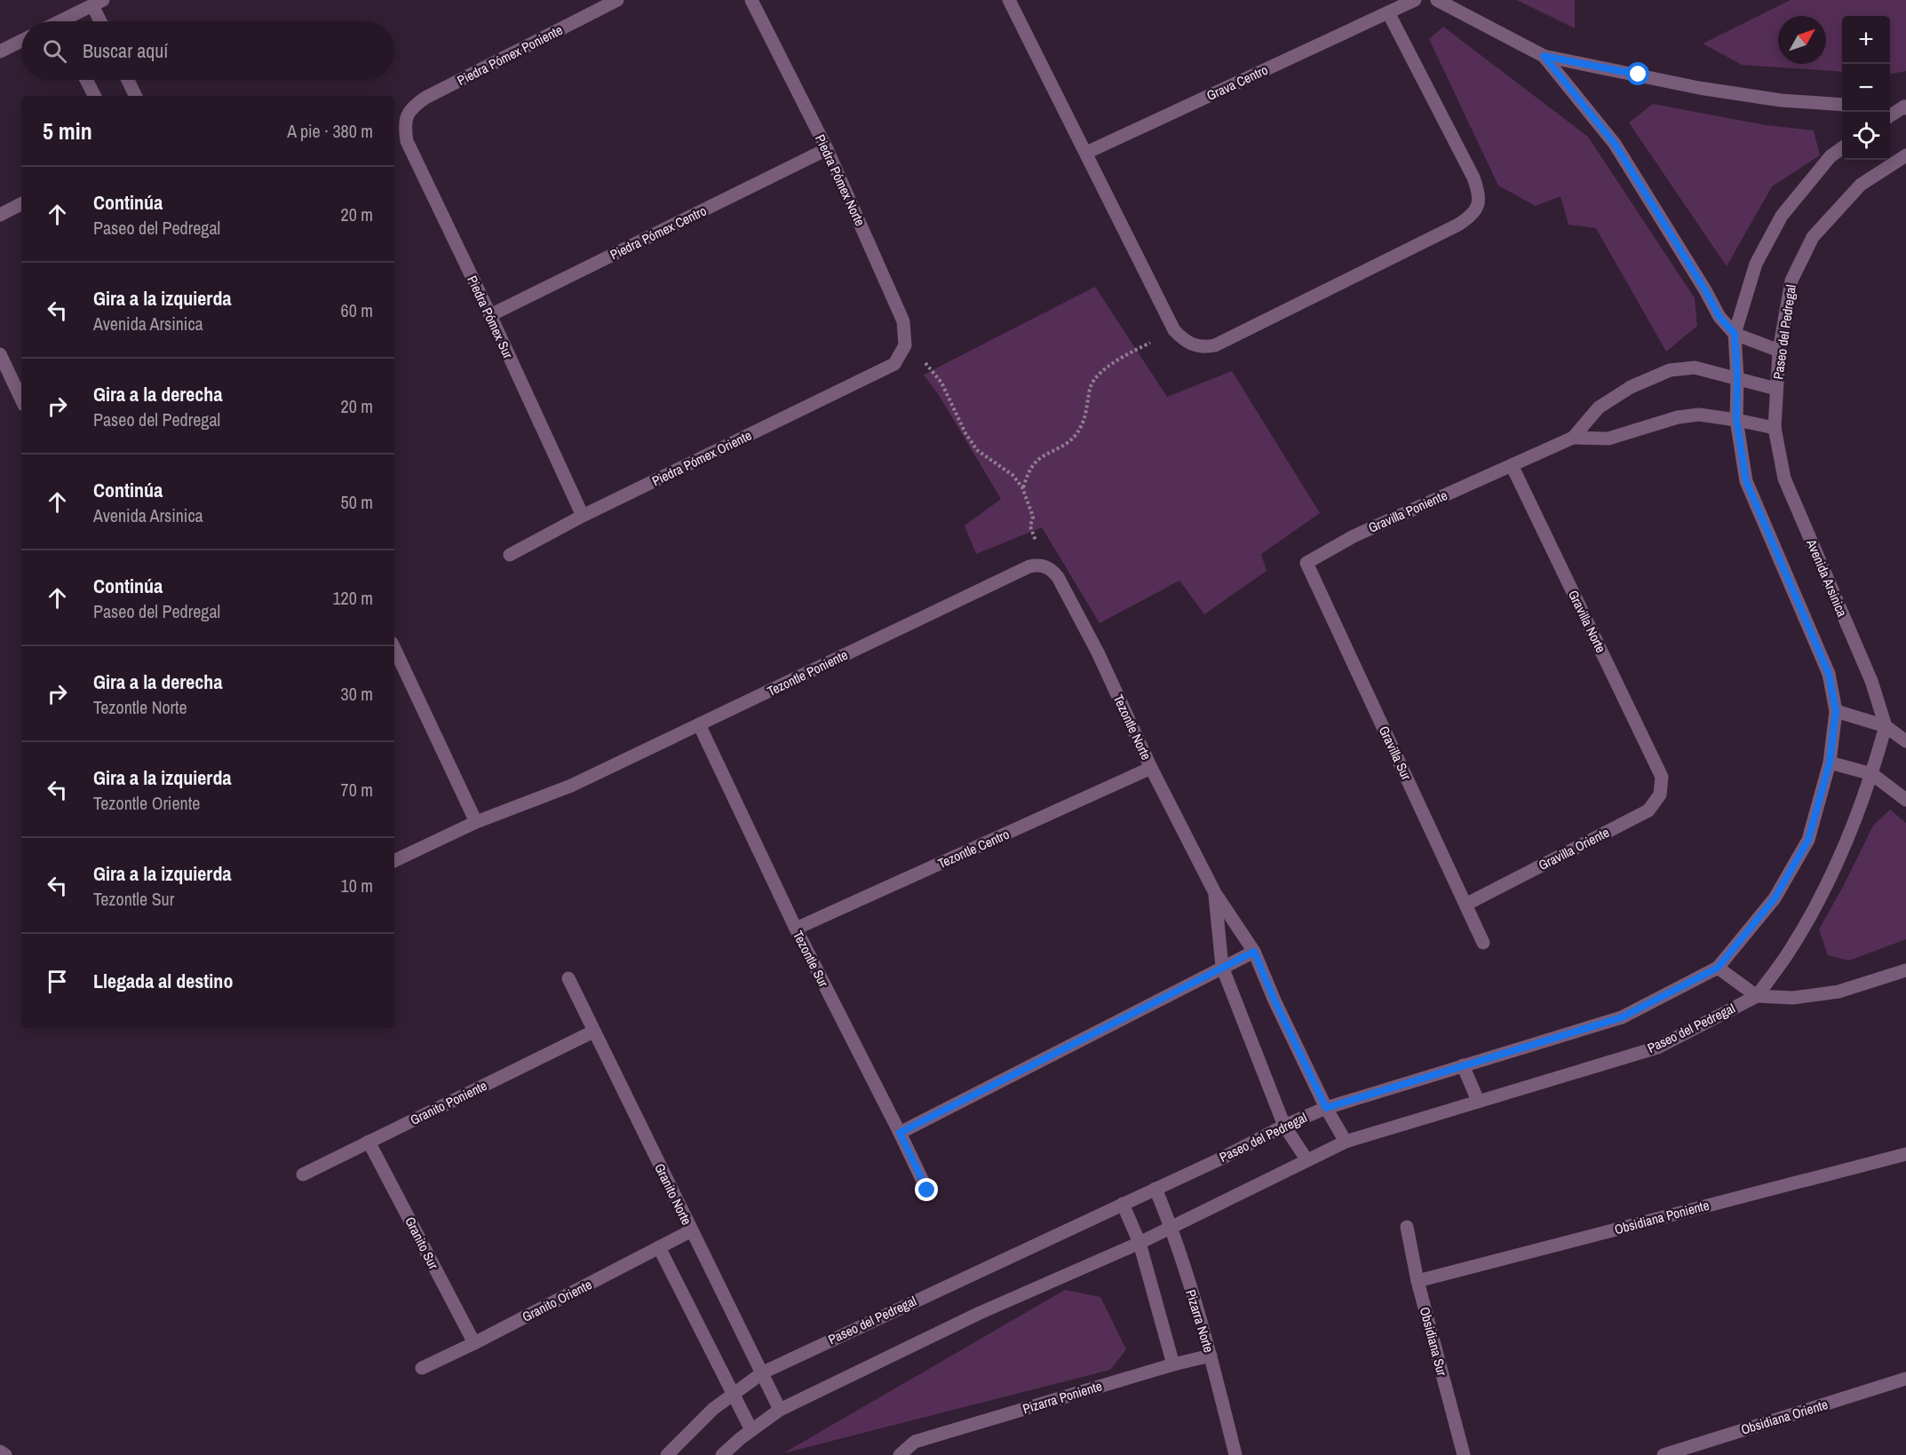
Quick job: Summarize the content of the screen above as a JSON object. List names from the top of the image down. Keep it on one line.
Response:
{"streets":{"street":["Piedra Pómex Poniente","Grava Centro","Piedra Pómex Norte","Piedra Pómex Centro","Piedra Pómex Sur","Paseo del Pedregal","Piedra Pómex Oriente","Gravilla Poniente","Avenida Arsinica","Gravilla Norte","Tezontle Poniente","Tezontle Norte","Gravilla Sur","Tezontle Centro","Gravilla Oriente","Tezontle Sur","Granito Poniente","Granito Norte","Obsidiana Poniente","Granito Sur","Granito Oriente","Pizarra Norte","Obsidiana Sur","Pizarra Poniente","Obsidiana Oriente"]},"crossings":[["Piedra Pómex Poniente","Piedra Pómex Sur"],["Piedra Pómex Norte","Piedra Pómex Centro"],["Piedra Pómex Norte","Piedra Pómex Oriente"],["Piedra Pómex Centro","Piedra Pómex Sur"],["Piedra Pómex Sur","Piedra Pómex Oriente"],["Paseo del Pedregal","Avenida Arsinica"],["Paseo del Pedregal","Tezontle Norte"],["Paseo del Pedregal","Granito Norte"],["Paseo del Pedregal","Pizarra Norte"],["Gravilla Poniente","Gravilla Norte"],["Gravilla Poniente","Gravilla Sur"],["Gravilla Norte","Gravilla Oriente"],["Tezontle Poniente","Tezontle Norte"],["Tezontle Poniente","Tezontle Sur"],["Tezontle Norte","Tezontle Centro"],["Gravilla Sur","Gravilla Oriente"],["Tezontle Centro","Tezontle Sur"],["Granito Poniente","Granito Norte"],["Granito Poniente","Granito Sur"],["Granito Norte","Granito Oriente"],["Obsidiana Poniente","Obsidiana Sur"],["Granito Sur","Granito Oriente"],["Pizarra Norte","Pizarra Poniente"]],"north":"top right","page":{"map_buttons":["+","−"],"search":"Buscar aquí","heading":["5 min","A pie · 380 m"],"list":[["Continúa","Paseo del Pedregal","20 m"],["Gira a la izquierda","Avenida Arsinica","60 m"],["Gira a la derecha","Paseo del Pedregal","20 m"],["Continúa","Avenida Arsinica","50 m"],["Continúa","Paseo del Pedregal","120 m"],["Gira a la derecha","Tezontle Norte","30 m"],["Gira a la izquierda","Tezontle Oriente","70 m"],["Gira a la izquierda","Tezontle Sur","10 m"],"Llegada al destino"]}}
